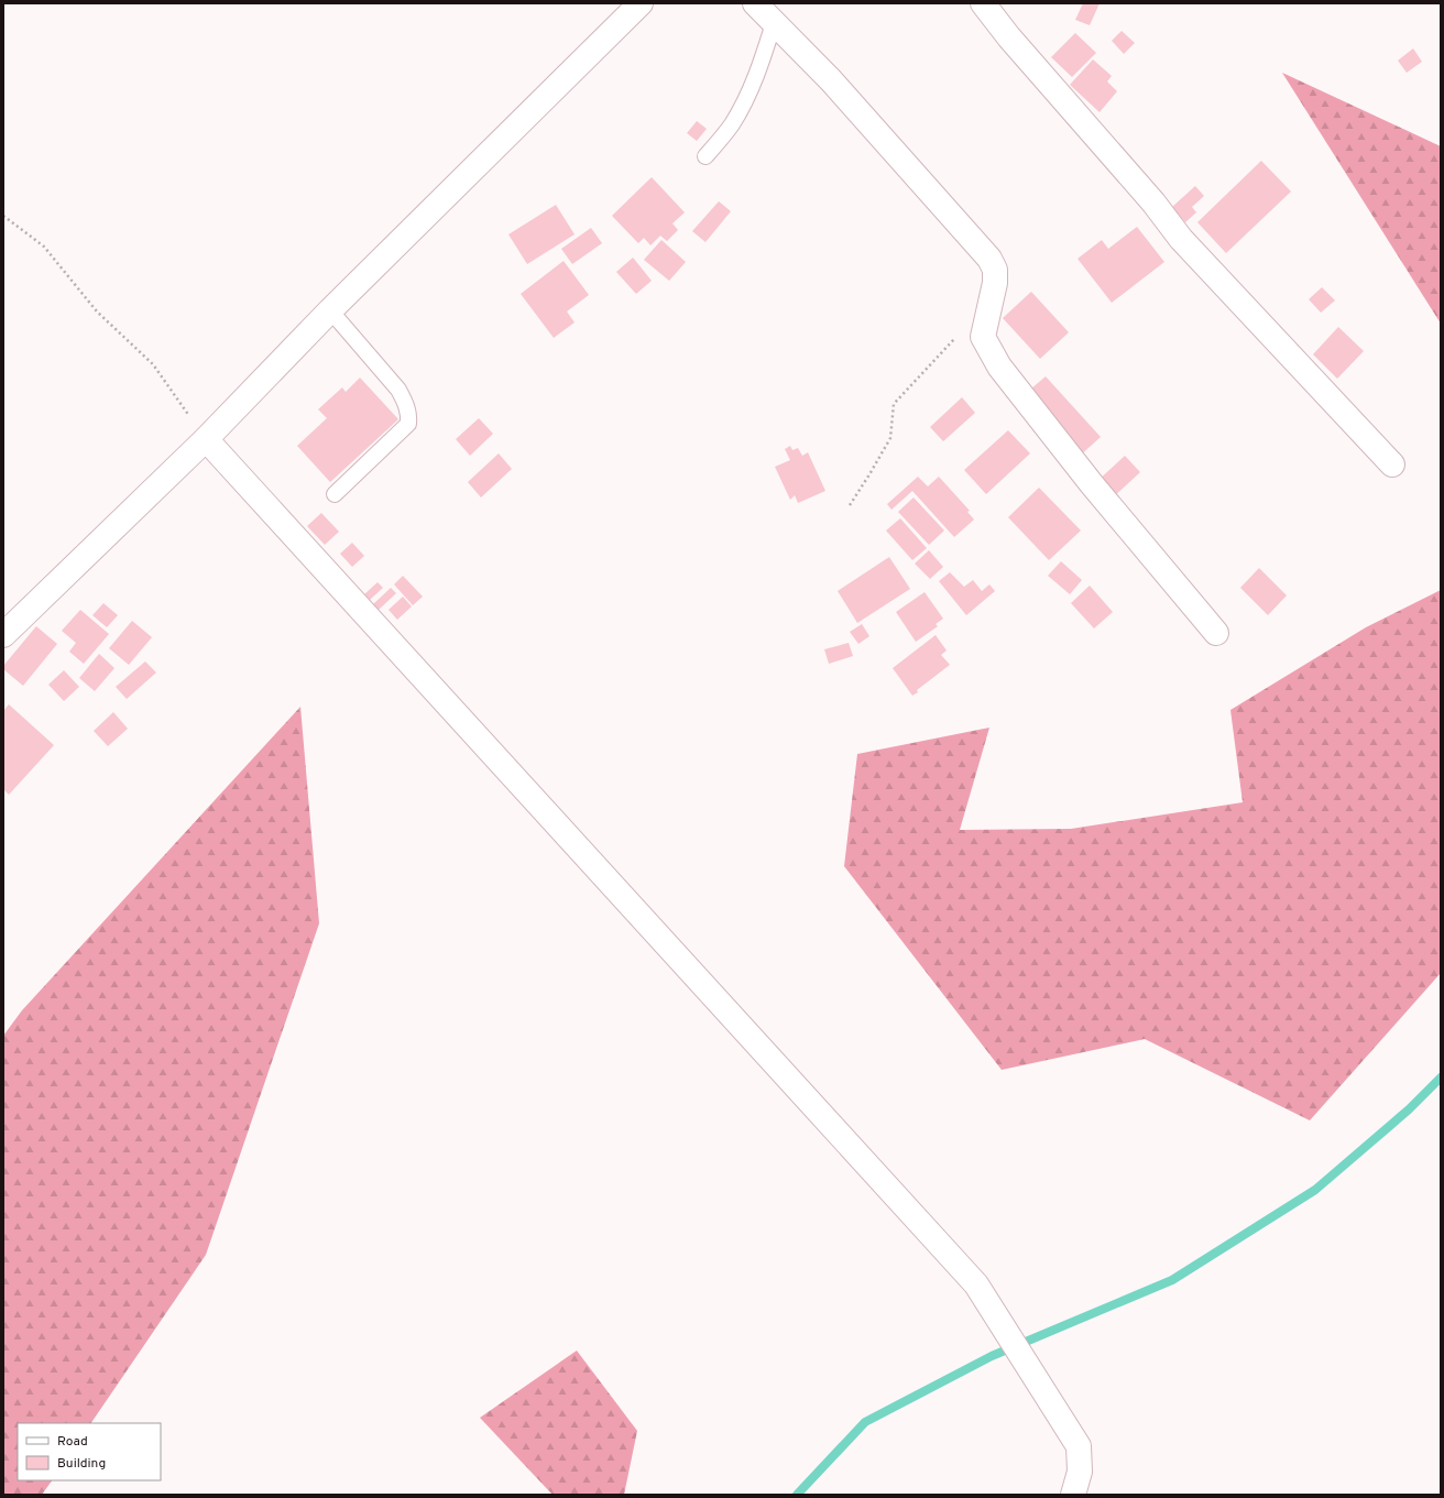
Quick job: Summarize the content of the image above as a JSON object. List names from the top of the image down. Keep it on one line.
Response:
{"legend":["Road","Building"]}
